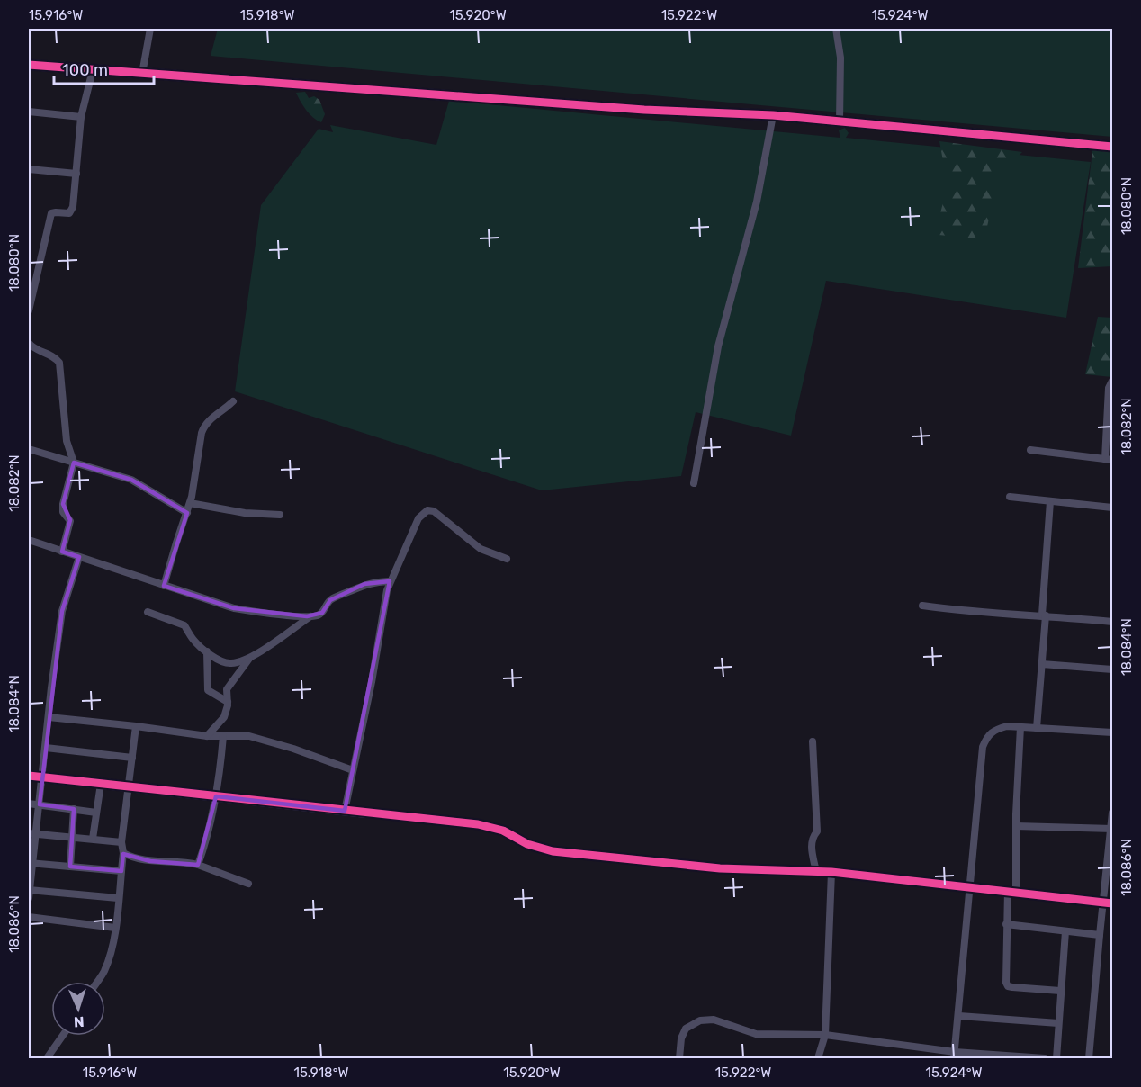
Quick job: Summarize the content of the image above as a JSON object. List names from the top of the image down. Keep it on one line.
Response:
{"scale_bar":"100 m","north":"bottom","coordinates":["15.916°W","15.918°W","15.920°W","15.922°W","15.924°W","18.080°N","18.082°N","18.084°N","18.086°N"]}
